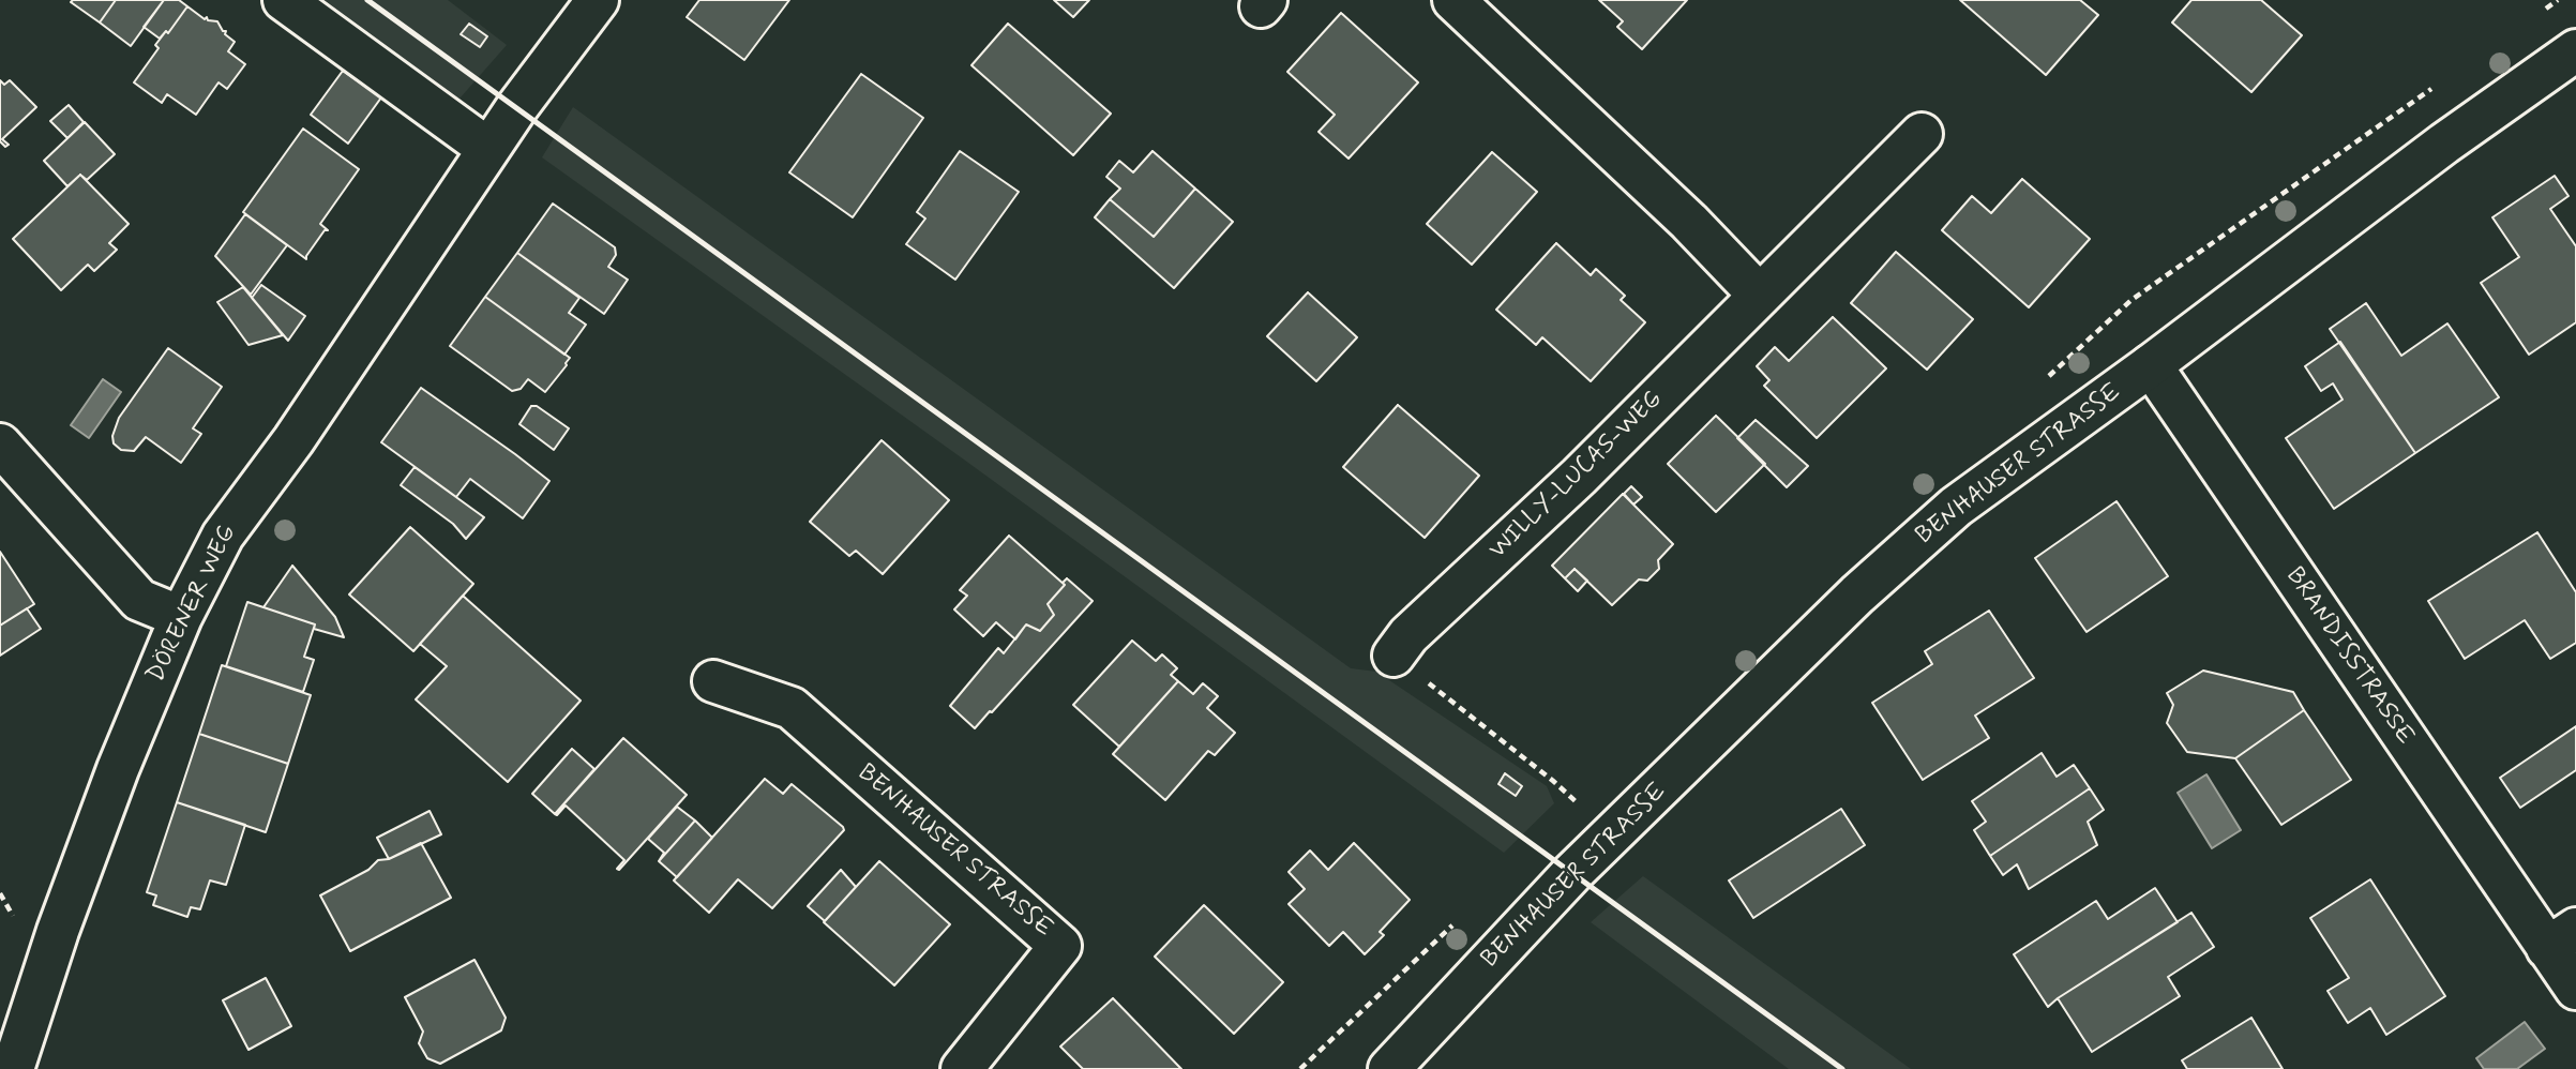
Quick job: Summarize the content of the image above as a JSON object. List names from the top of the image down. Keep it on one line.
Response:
{"streets":{"street":["BENHAUSER STRASSE","WILLY-LUCAS-WEG","DÖRENER WEG","BRANDISSTRASSE"]},"crossings":[["BENHAUSER STRASSE","BRANDISSTRASSE"]]}
